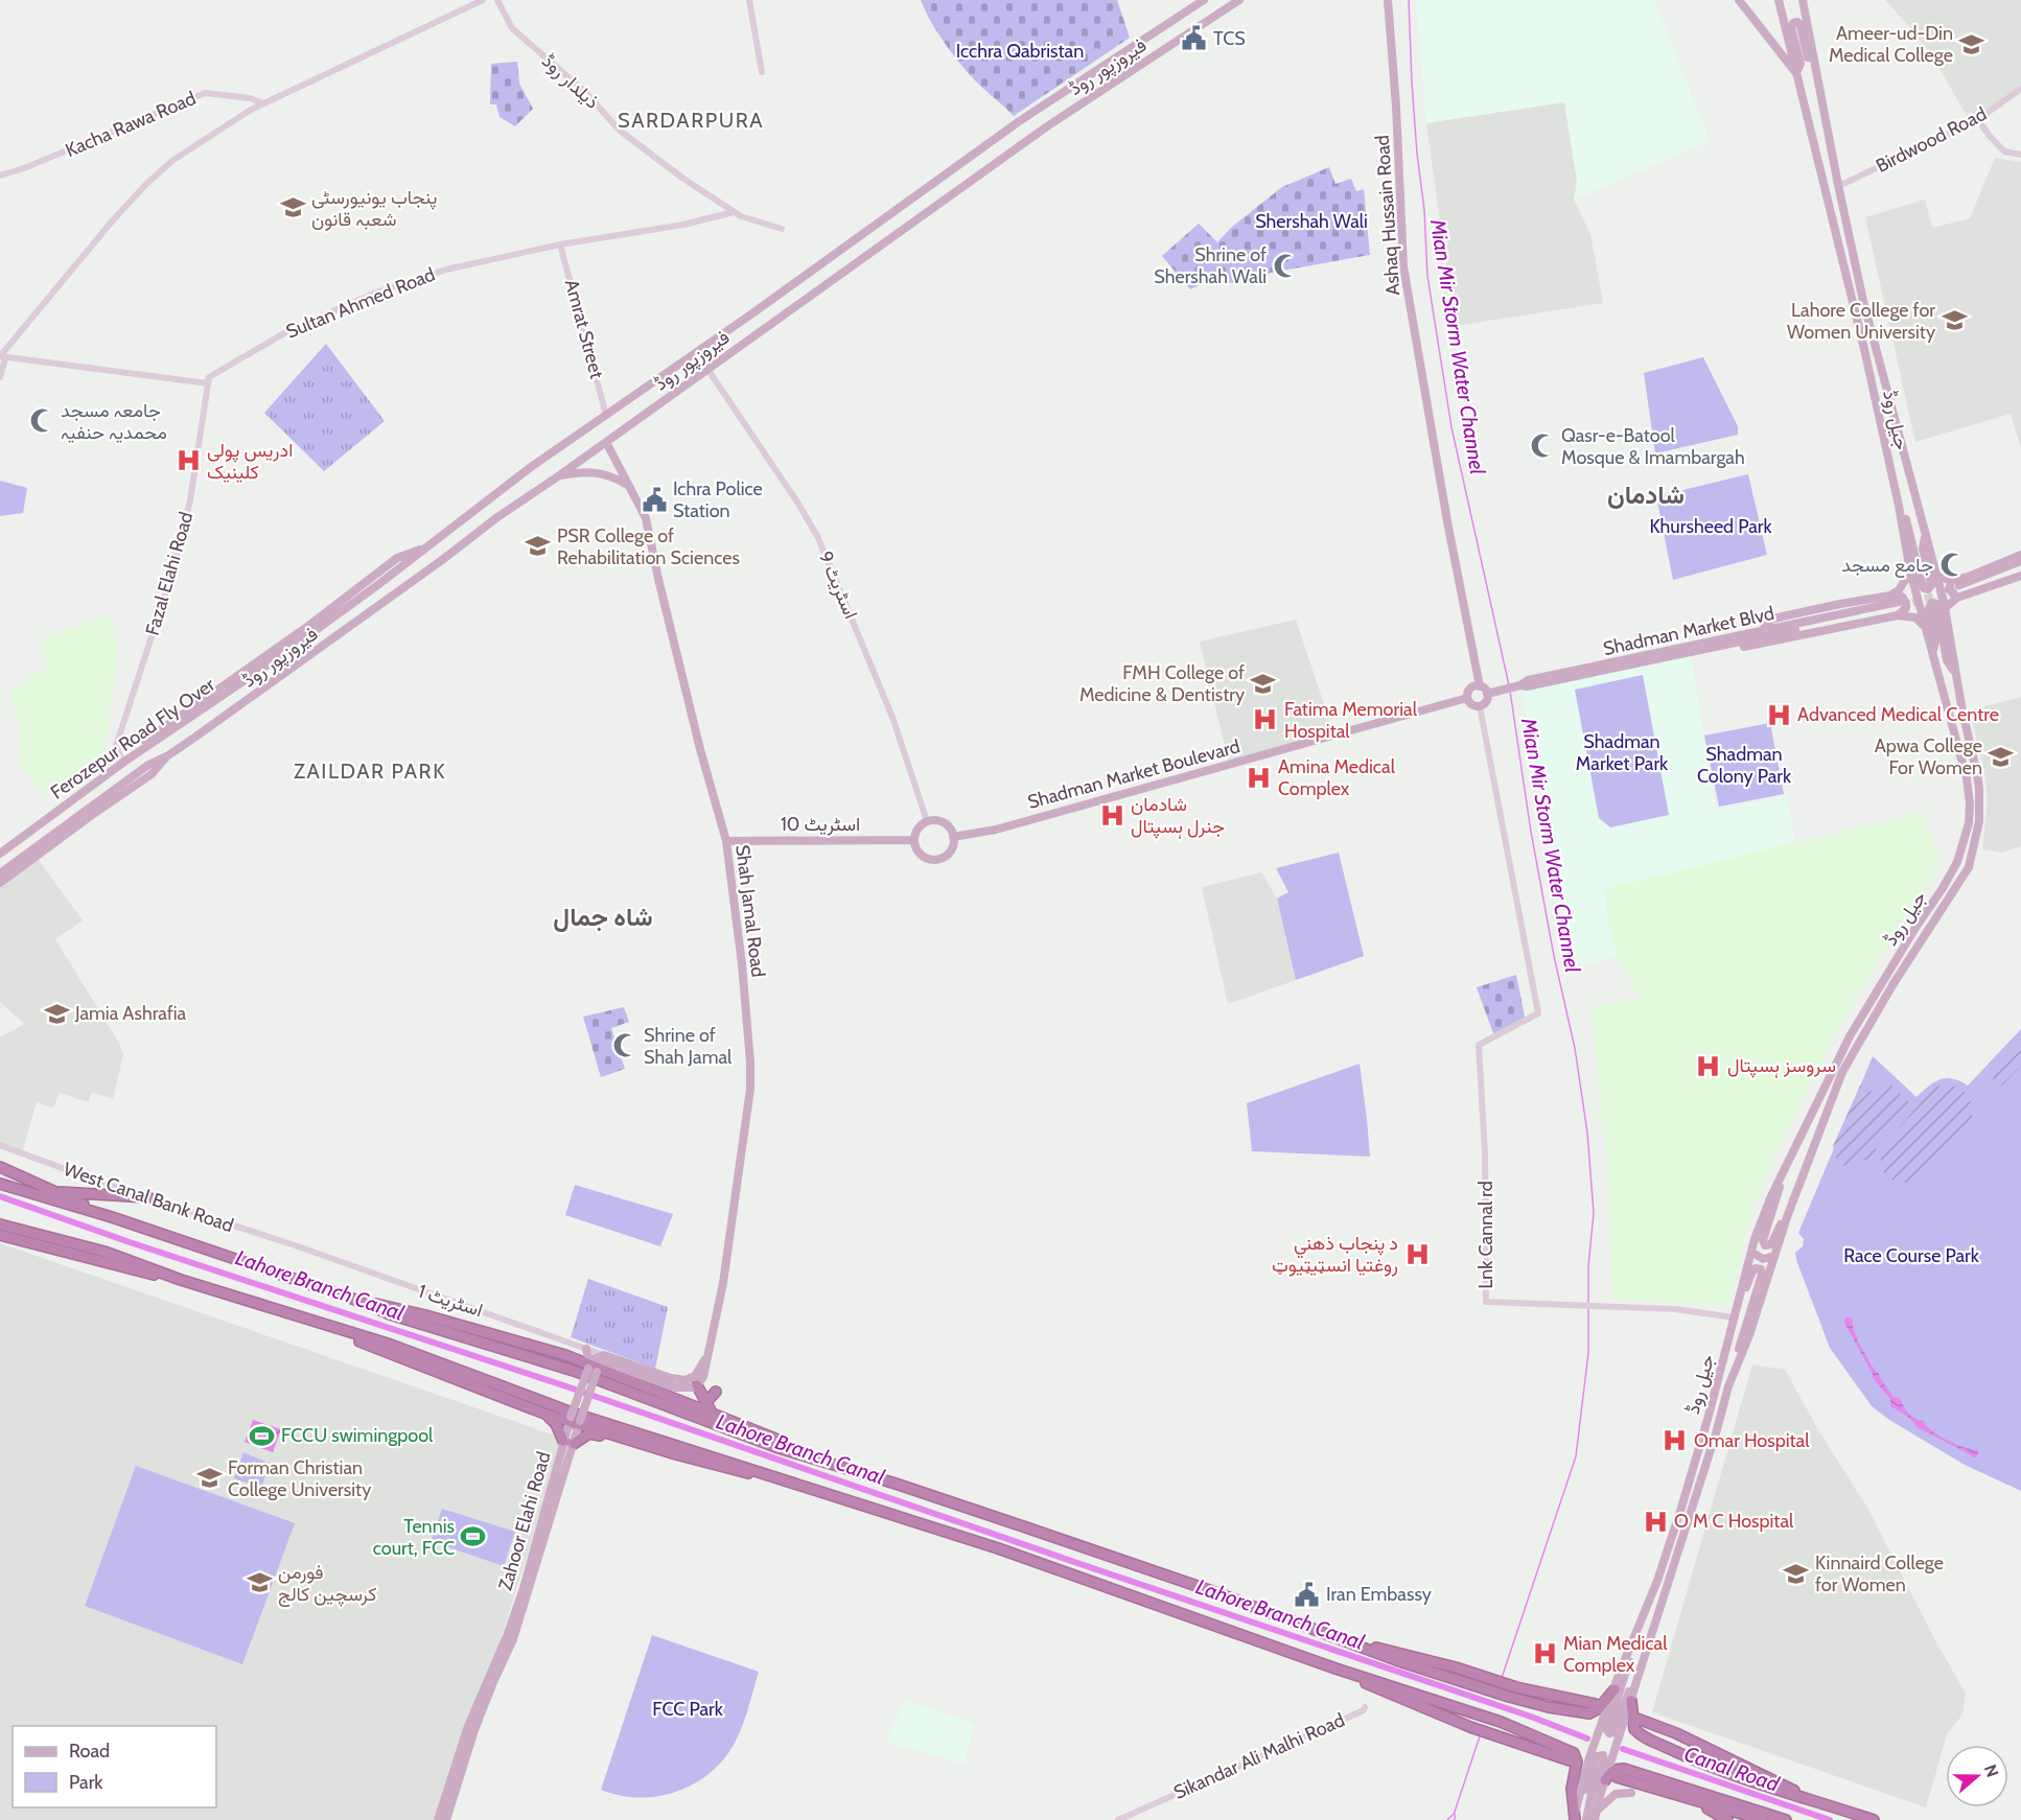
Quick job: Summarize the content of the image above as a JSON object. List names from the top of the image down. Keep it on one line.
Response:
{"streets":{"main road":["فیروزپور روڈ","Ashaq Hussain Road","جیل روڈ","Shadman Market Blvd","Ferozepur Road Fly Over","Shadman Market Boulevard","اسٹریٹ 10","Shah Jamal Road","Zahoor Elahi Road"],"street":["ذیلدار روڈ","Kacha Rawa Road","Birdwood Road","Sultan Ahmed Road","Amrat Street","Fazal Elahi Road","اسٹریٹ 9","West Canal Bank Road","Lnk Cannal rd","اسٹریٹ 1","Sikandar Ali Malhi Road"]},"crossings":[["فیروزپور روڈ","Amrat Street"],["فیروزپور روڈ","Fazal Elahi Road"],["فیروزپور روڈ","اسٹریٹ 9"],["فیروزپور روڈ","Ferozepur Road Fly Over"],["فیروزپور روڈ","Shah Jamal Road"],["ذیلدار روڈ","Sultan Ahmed Road"],["Birdwood Road","جیل روڈ"],["Ashaq Hussain Road","Shadman Market Blvd"],["Ashaq Hussain Road","Shadman Market Boulevard"],["Ashaq Hussain Road","Lnk Cannal rd"],["Sultan Ahmed Road","Amrat Street"],["Sultan Ahmed Road","Fazal Elahi Road"],["جیل روڈ","Lnk Cannal rd"],["اسٹریٹ 9","Shadman Market Boulevard"],["اسٹریٹ 9","اسٹریٹ 10"],["Shadman Market Blvd","Shadman Market Boulevard"],["Shadman Market Blvd","Lnk Cannal rd"],["Shadman Market Boulevard","اسٹریٹ 10"],["Shadman Market Boulevard","Lnk Cannal rd"],["اسٹریٹ 10","Shah Jamal Road"],["West Canal Bank Road","اسٹریٹ 1"]],"districts":["SARDARPURA","شادمان","ZAILDAR PARK","شاہ جمال"],"water":["Mian Mir Storm Water Channel","Lahore Branch Canal","Canal Road"],"parks":["Icchra Qabristan","Shershah Wali","Khursheed Park","Shadman Market Park","Shadman Colony Park","Race Course Park","FCC Park"],"places":{"public building":["TCS","Ichra Police Station","Iran Embassy"],"school or university":["Ameer-ud-Din Medical College","پنجاب یونیورسٹی شعبہ قانون","Lahore College for Women University","PSR College of Rehabilitation Sciences","FMH College of Medicine & Dentistry","Apwa College For Women","Jamia Ashrafia","Forman Christian College University","Kinnaird College for Women","فورمن کرسچین کالج"],"mosque":["Shrine of Shershah Wali","جامعہ مسجد محمدیہ حنفیہ","Qasr-e-Batool Mosque & Imambargah","جامع مسجد","Shrine of Shah Jamal"],"hospital":["ادریس پولی کلینیک","Advanced Medical Centre","Fatima Memorial Hospital","Amina Medical Complex","شادمان جنرل ہسپتال","سروسز ہسپتال","د پنجاب ذهني روغتیا انسټیټیوټ","Omar Hospital","O M C Hospital","Mian Medical Complex"],"sports":["FCCU swimingpool","Tennis court, FCC"]},"legend":["Road","Park"],"north":"right"}
